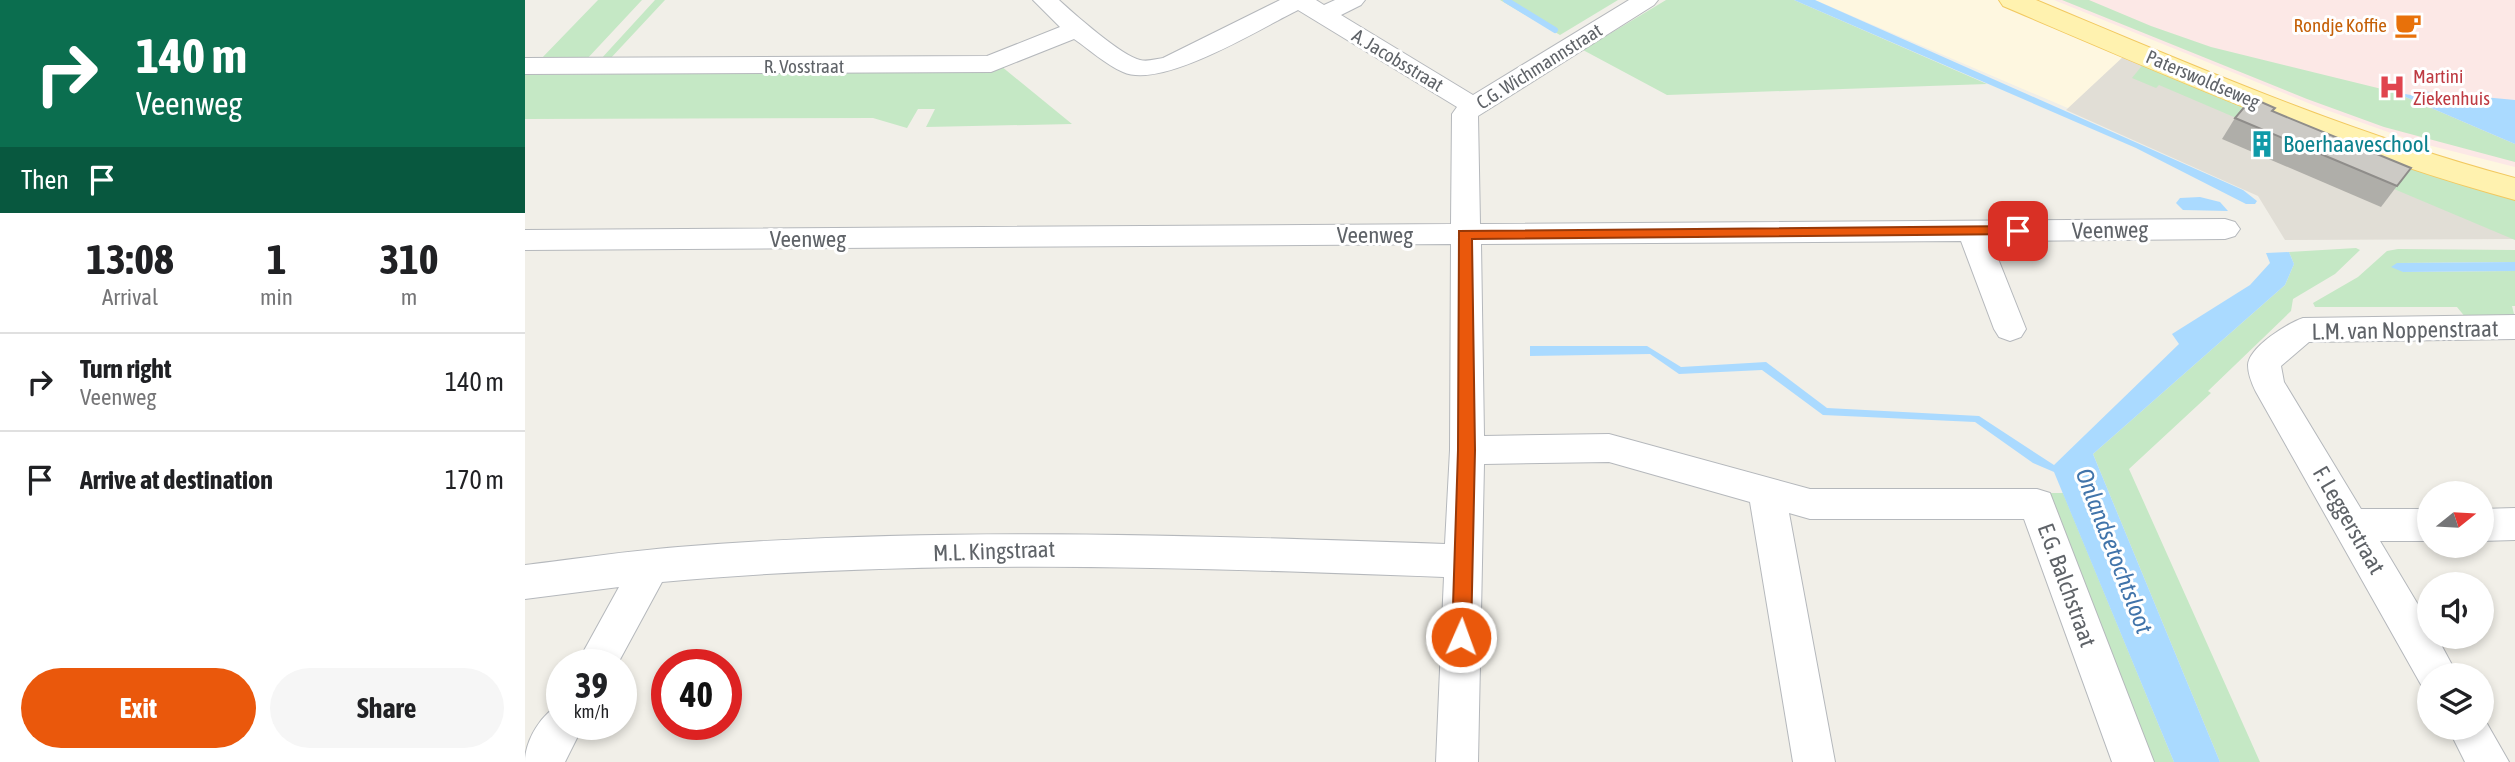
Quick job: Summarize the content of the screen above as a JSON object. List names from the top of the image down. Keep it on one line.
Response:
{"streets":{"main road":["Paterswoldseweg"],"street":["A. Jacobsstraat","R. Vosstraat","C.G. Wichmannstraat","Veenweg","L.M. van Noppenstraat","F. Leggerstraat","M.L. Kingstraat","E.G. Balchstraat"]},"crossings":[["A. Jacobsstraat","C.G. Wichmannstraat"],["C.G. Wichmannstraat","Veenweg"],["C.G. Wichmannstraat","M.L. Kingstraat"],["C.G. Wichmannstraat","E.G. Balchstraat"],["L.M. van Noppenstraat","F. Leggerstraat"]],"water":["Onlandsetochtsloot"],"places":{"cafe":["Rondje Koffie"],"hospital":["Martini Ziekenhuis"],"building":["Boerhaaveschool"]},"north":"right","page":{"turn":["140 m","Veenweg"],"then":"Then","eta":["13:08","Arrival","1","min","310","m"],"list":[{"name":"Turn right","note":"Veenweg","value":"140 m"},{"name":"Arrive at destination","value":"170 m"}],"speed":"39 km/h","limit":"40","buttons":["Exit","Share"]}}
